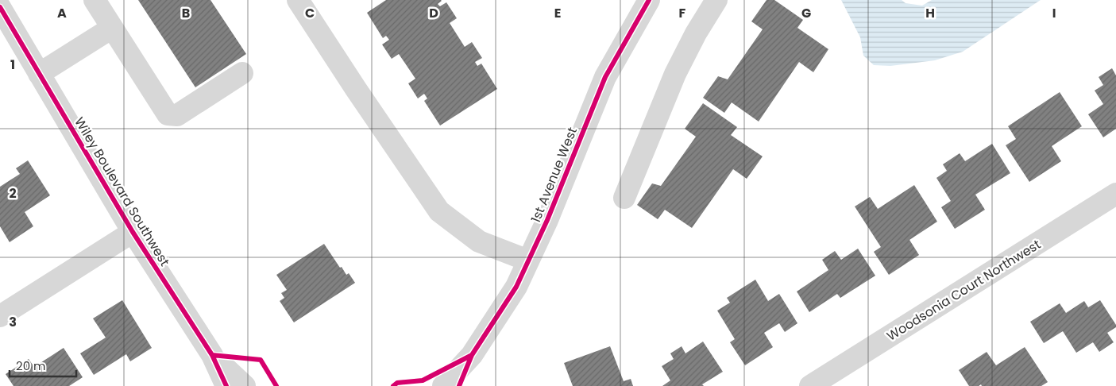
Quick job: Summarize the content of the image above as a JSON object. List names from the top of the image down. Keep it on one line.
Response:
{"streets":{"street":["1st Avenue West","Wiley Boulevard Southwest","Woodsonia Court Northwest"]},"scale_bar":"20 m","grid":{"columns":["A","B","C","D","E","F","G","H","I"],"rows":["1","2","3"]}}
